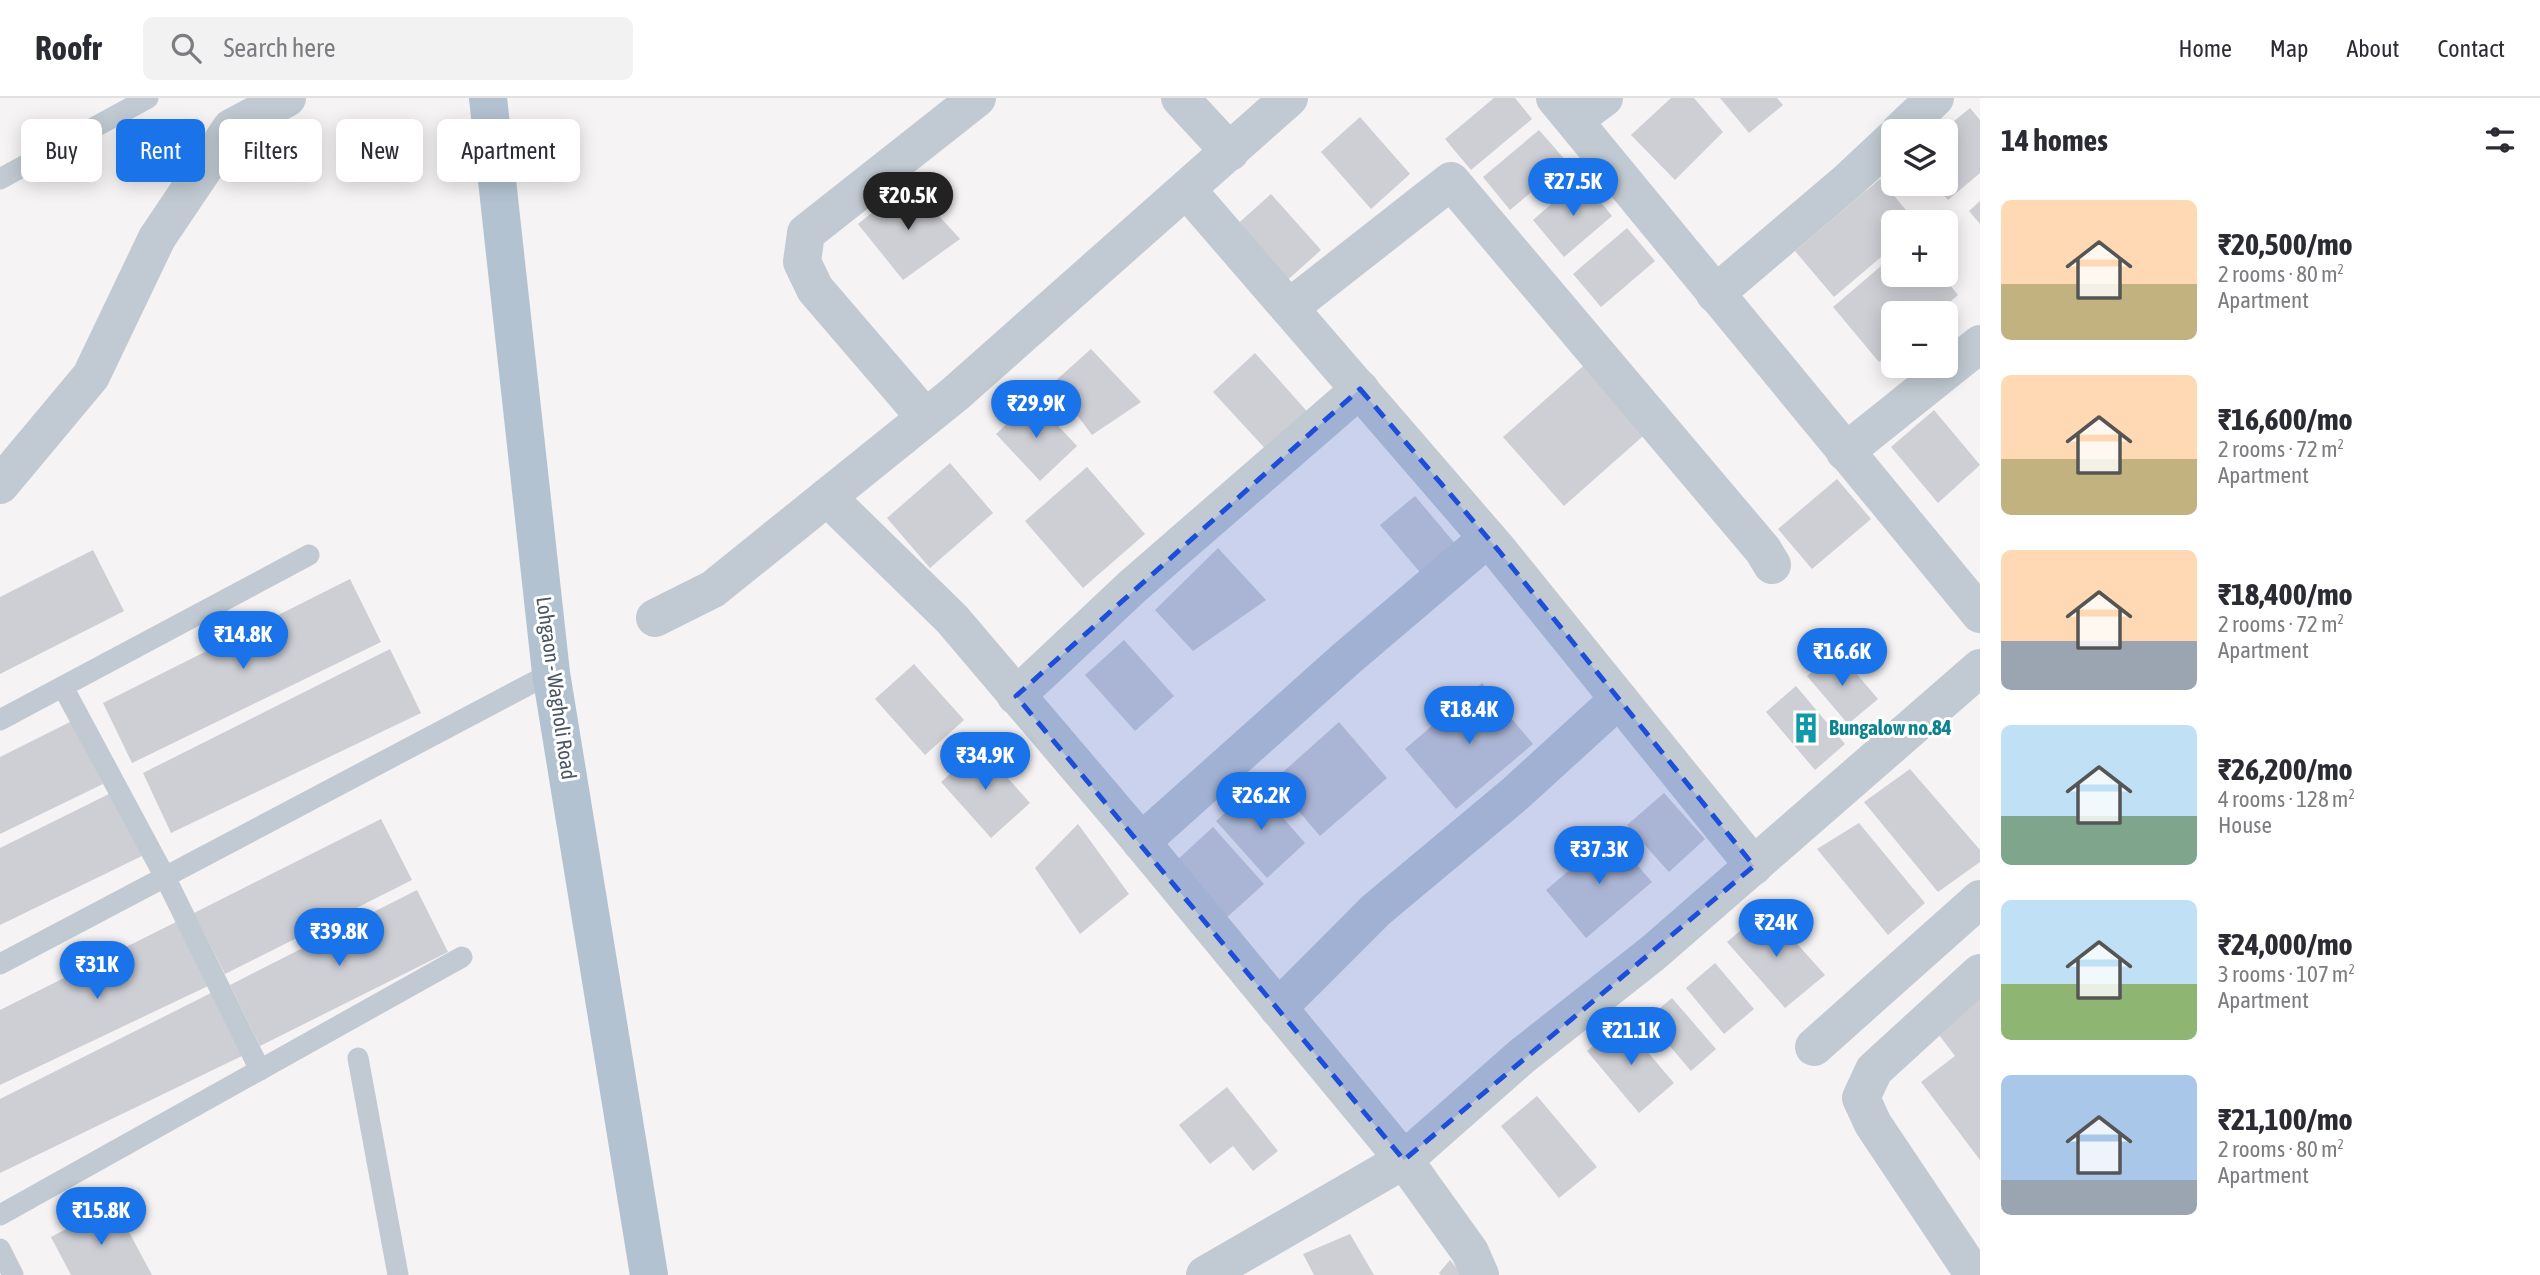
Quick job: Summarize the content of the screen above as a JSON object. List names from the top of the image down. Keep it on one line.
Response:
{"streets":{"main road":["Lohgaon - Wagholi Road"]},"places":{"building":["Bungalow no.84"]},"page":{"header":"Roofr","search":"Search here","nav":["Home","Map","About","Contact"],"heading":"14 homes","map_buttons":["+","−"],"chip":["Buy","Rent","Filters","New","Apartment"],"price":["₹27.5K","₹20.5K","₹29.9K","₹14.8K","₹16.6K","₹18.4K","₹34.9K","₹26.2K","₹37.3K","₹24K","₹39.8K","₹31K","₹21.1K","₹15.8K"],"list":[{"name":"₹20,500/mo","note":"2 rooms · 80 m² · Apartment"},{"name":"₹16,600/mo","note":"2 rooms · 72 m² · Apartment"},{"name":"₹18,400/mo","note":"2 rooms · 72 m² · Apartment"},{"name":"₹26,200/mo","note":"4 rooms · 128 m² · House"},{"name":"₹24,000/mo","note":"3 rooms · 107 m² · Apartment"},{"name":"₹21,100/mo","note":"2 rooms · 80 m² · Apartment"}]}}
